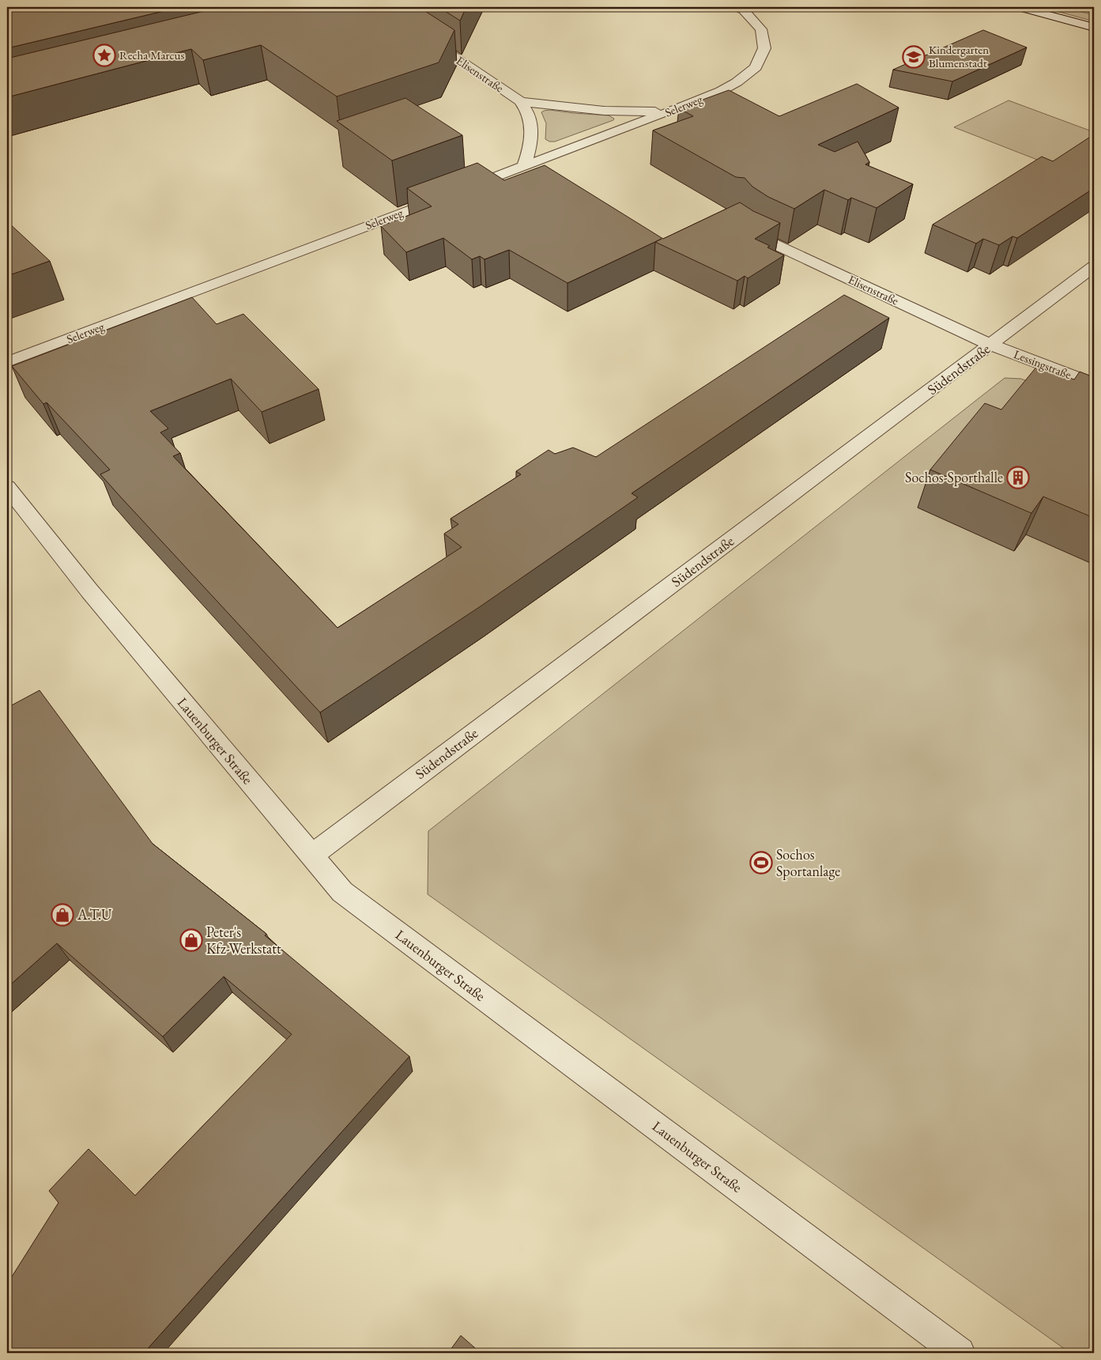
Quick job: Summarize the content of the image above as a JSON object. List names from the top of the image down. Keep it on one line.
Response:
{"streets":{"street":["Elisenstraße","Selerweg","Lessingstraße","Südendstraße","Lauenburger Straße"]},"crossings":[["Elisenstraße","Selerweg"],["Elisenstraße","Lessingstraße"],["Elisenstraße","Südendstraße"],["Lessingstraße","Südendstraße"],["Südendstraße","Lauenburger Straße"]],"places":{"place":["Recha Marcus"],"school or university":["Kindergarten Blumenstadt"],"building":["Sochos-Sporthalle"],"sports":["Sochos Sportanlage"],"shop":["A.T.U","Peter's Kfz-Werkstatt"]}}
